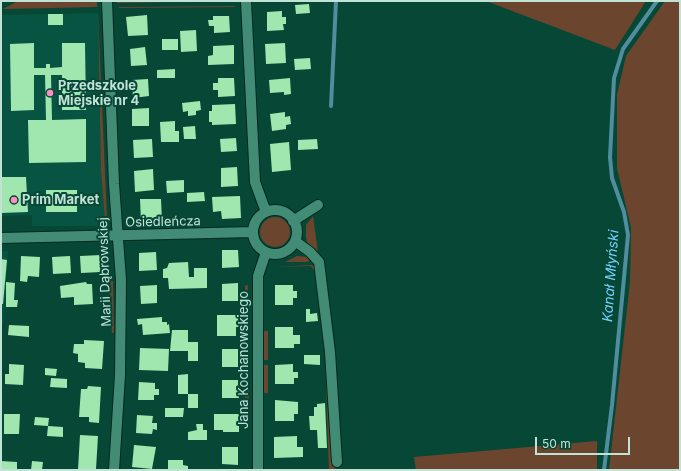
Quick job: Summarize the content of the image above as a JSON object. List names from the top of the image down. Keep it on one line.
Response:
{"streets":{"street":["Osiedleńcza","Marii Dąbrowskiej","Jana Kochanowskiego"]},"crossings":[["Osiedleńcza","Marii Dąbrowskiej"],["Osiedleńcza","Jana Kochanowskiego"]],"water":["Kanał Młyński"],"places":["Przedszkole Miejskie nr 4","Prim Market"],"scale_bar":"50 m"}
